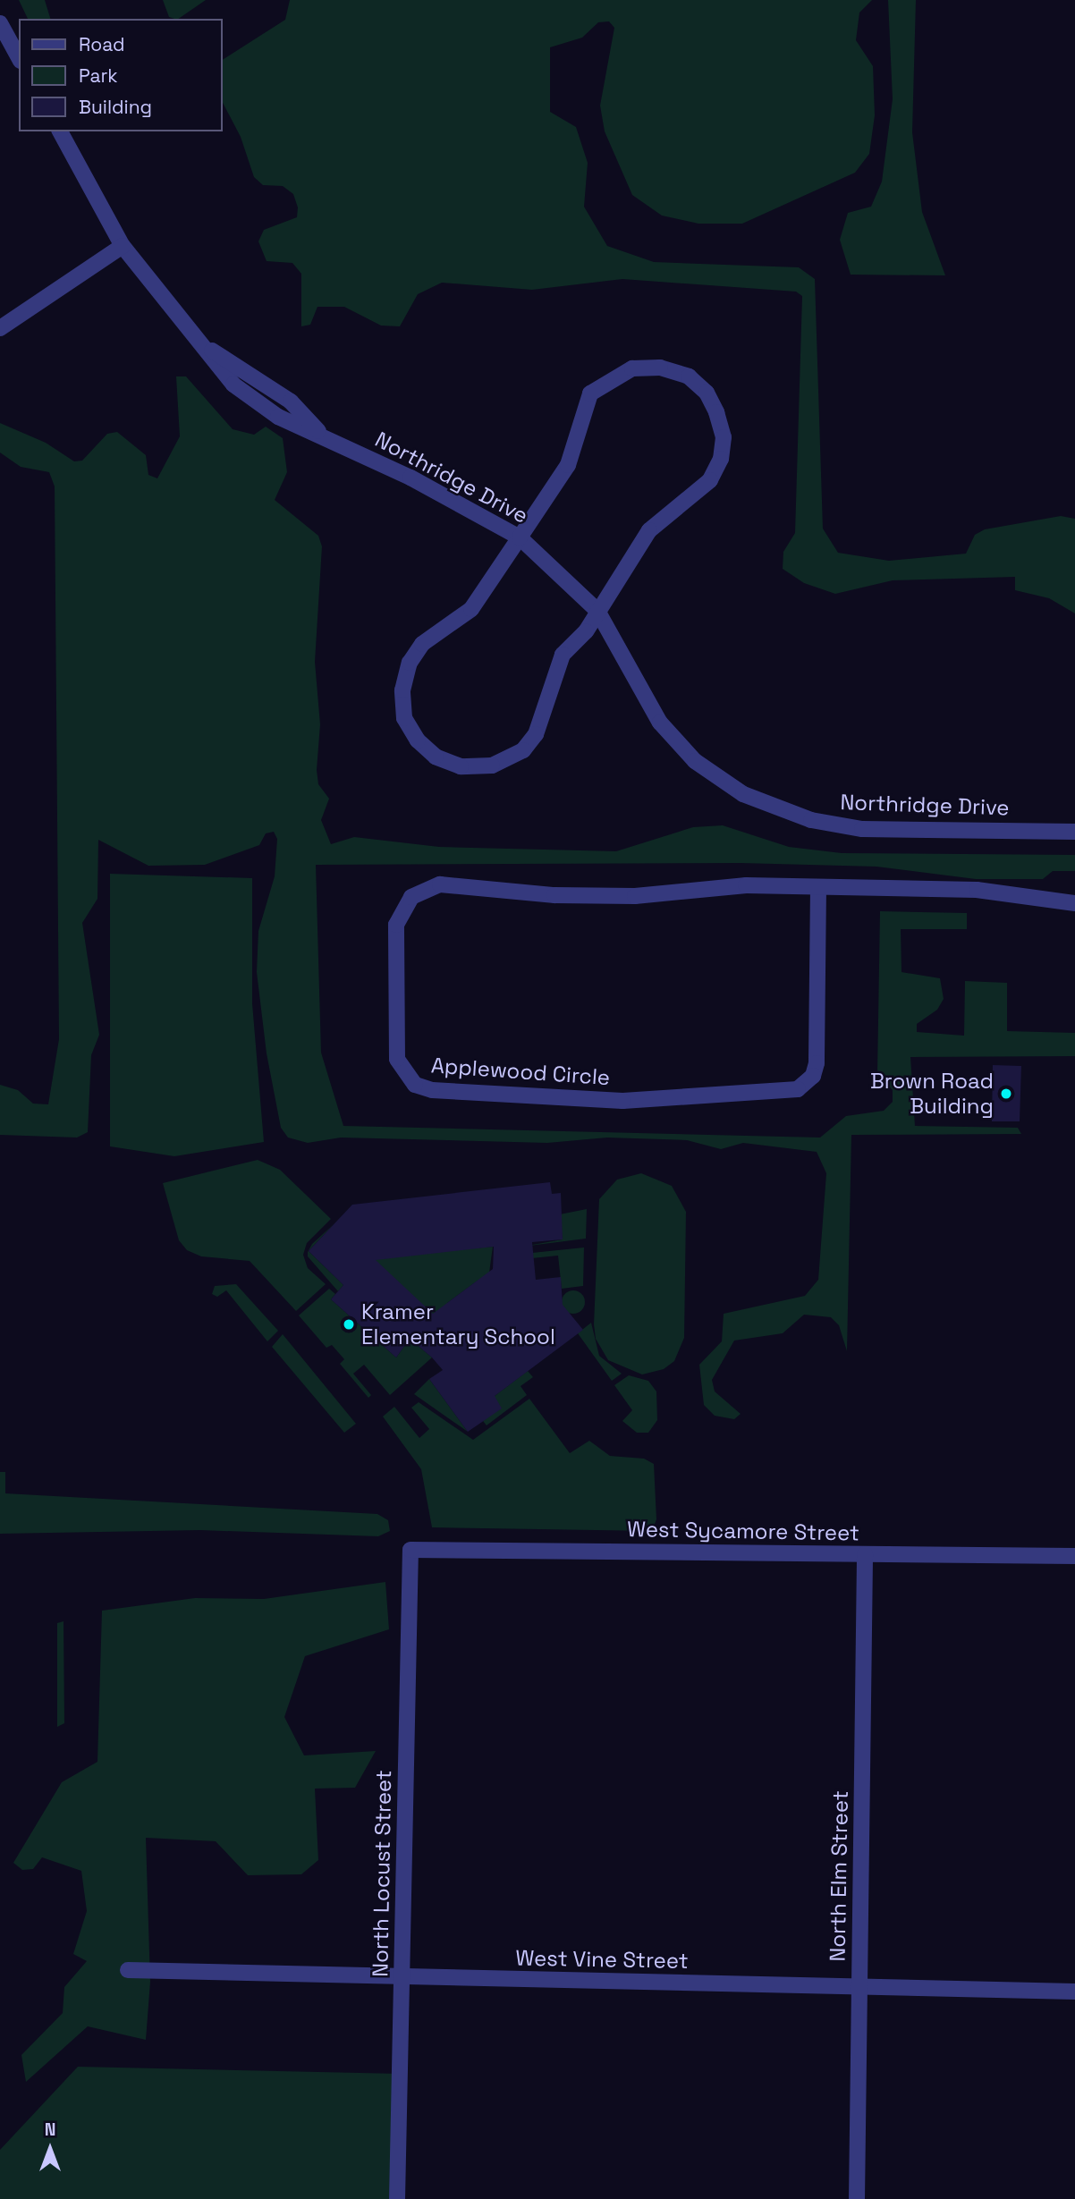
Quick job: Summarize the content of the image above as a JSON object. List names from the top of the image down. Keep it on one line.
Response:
{"streets":{"street":["Northridge Drive","Applewood Circle","West Sycamore Street","North Locust Street","North Elm Street","West Vine Street"]},"crossings":[["West Sycamore Street","North Locust Street"],["West Sycamore Street","North Elm Street"],["North Locust Street","West Vine Street"],["North Elm Street","West Vine Street"]],"places":["Brown Road Building","Kramer Elementary School"],"legend":["Road","Park","Building"],"north":"top"}
